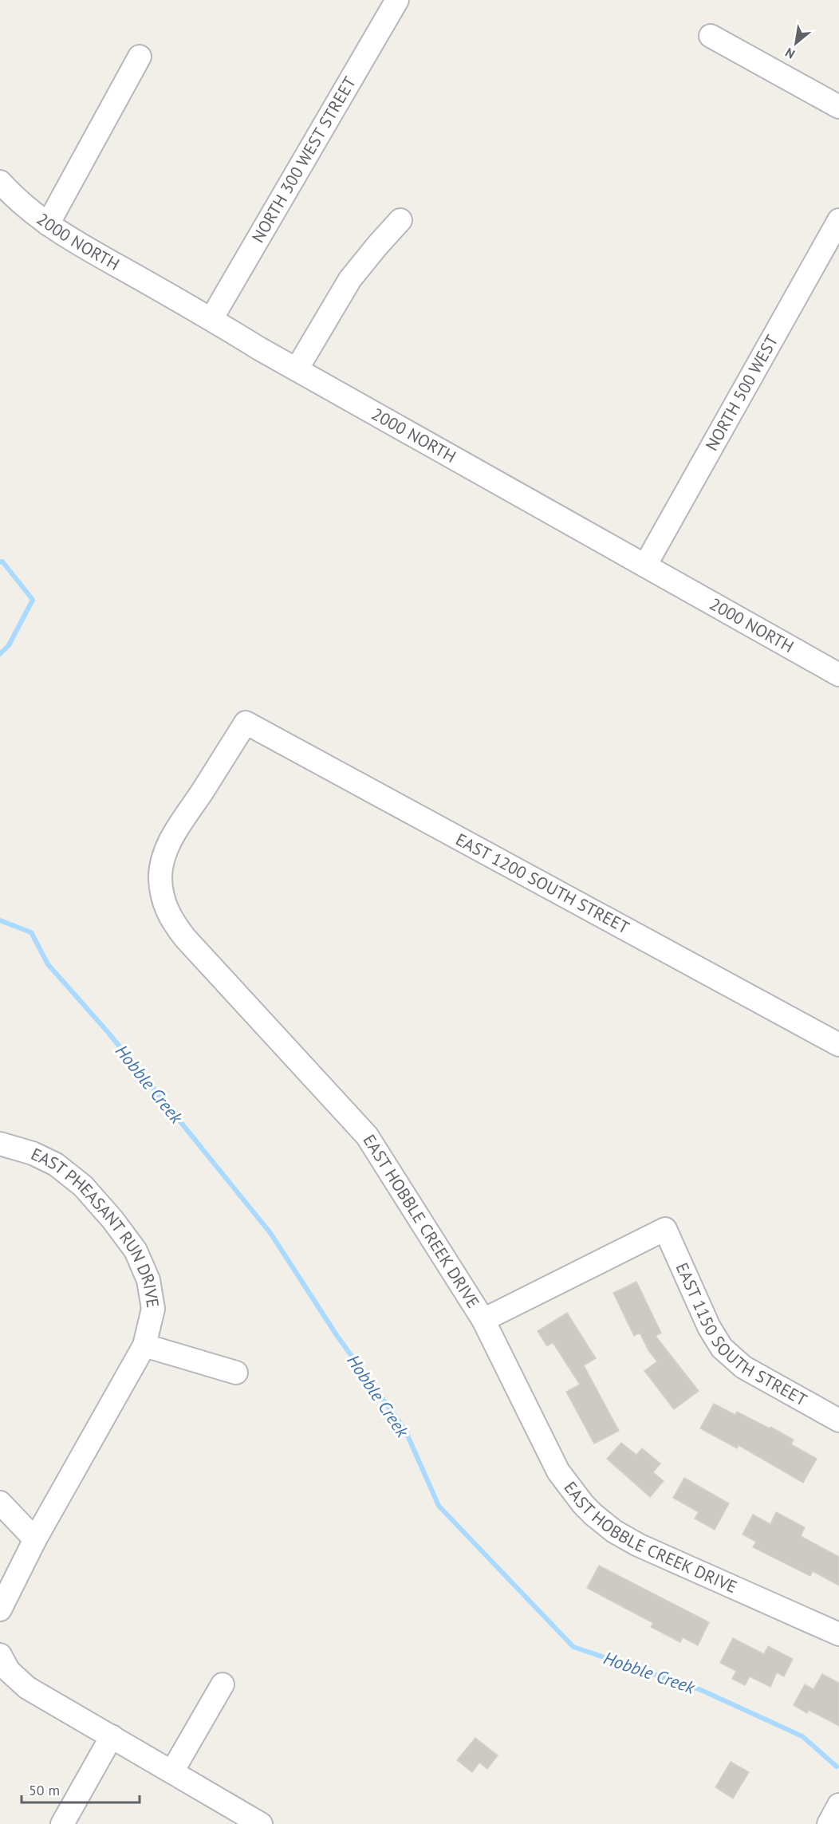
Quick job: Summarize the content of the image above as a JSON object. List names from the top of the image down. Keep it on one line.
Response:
{"streets":{"street":["NORTH 300 WEST STREET","2000 NORTH","NORTH 500 WEST","EAST 1200 SOUTH STREET","EAST HOBBLE CREEK DRIVE","EAST PHEASANT RUN DRIVE","EAST 1150 SOUTH STREET"]},"crossings":[["NORTH 300 WEST STREET","2000 NORTH"],["2000 NORTH","NORTH 500 WEST"],["EAST 1200 SOUTH STREET","EAST HOBBLE CREEK DRIVE"],["EAST HOBBLE CREEK DRIVE","EAST 1150 SOUTH STREET"]],"water":["Hobble Creek"],"scale_bar":"50 m","north":"bottom left"}
